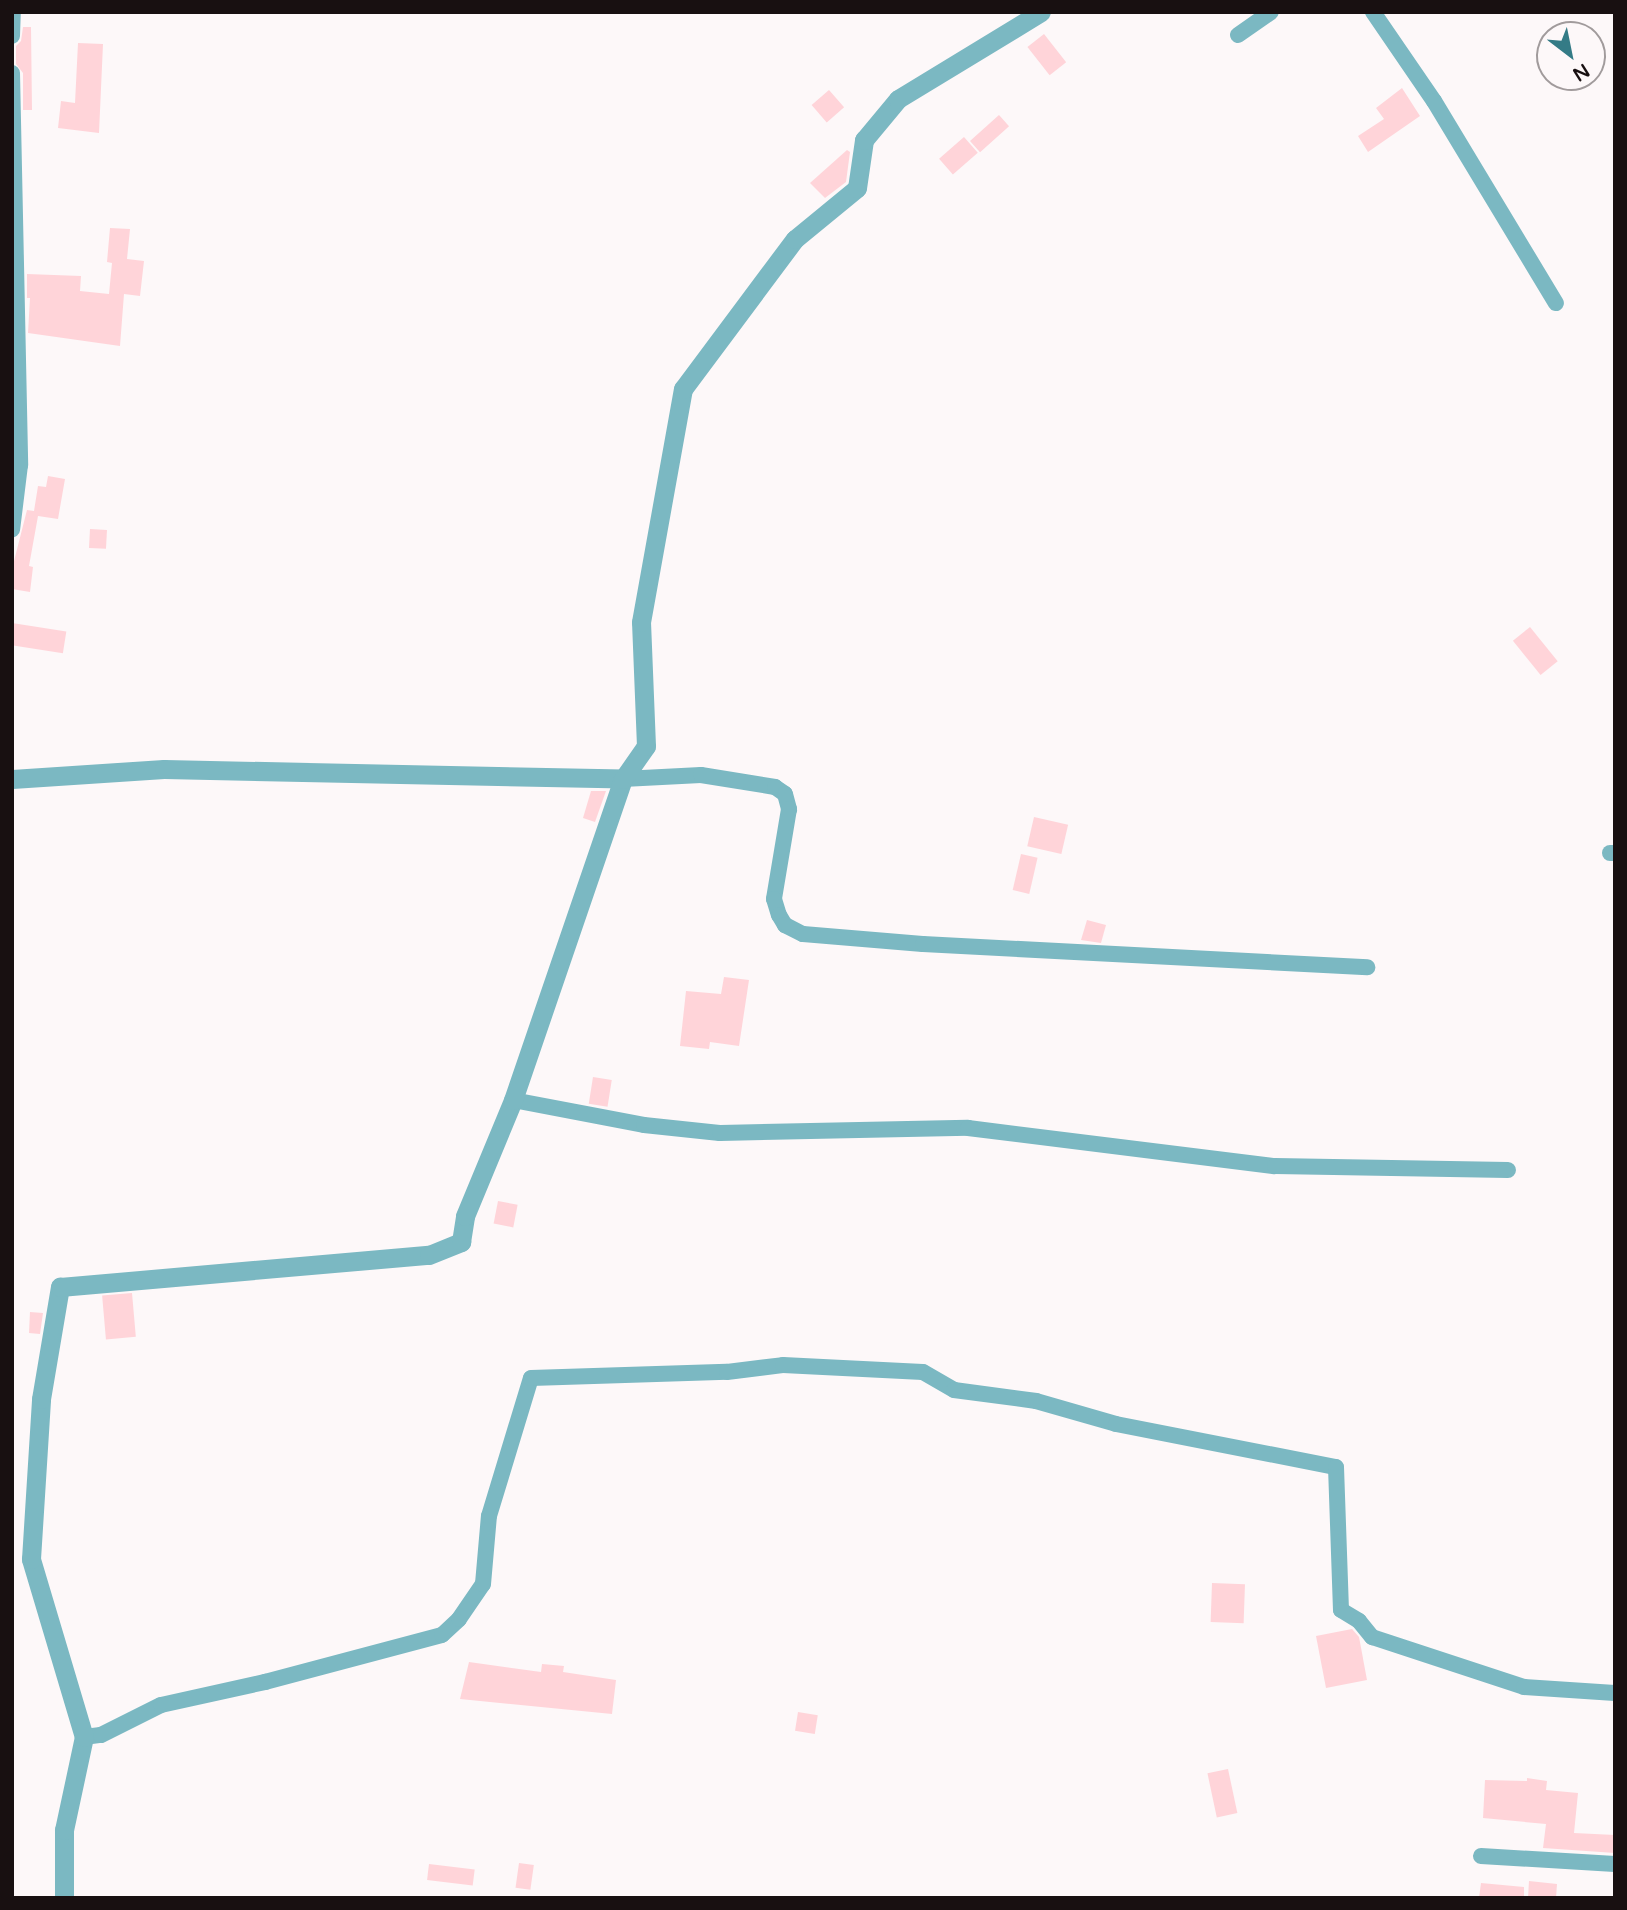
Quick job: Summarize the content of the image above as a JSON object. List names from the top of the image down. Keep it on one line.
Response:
{"north":"bottom right"}
